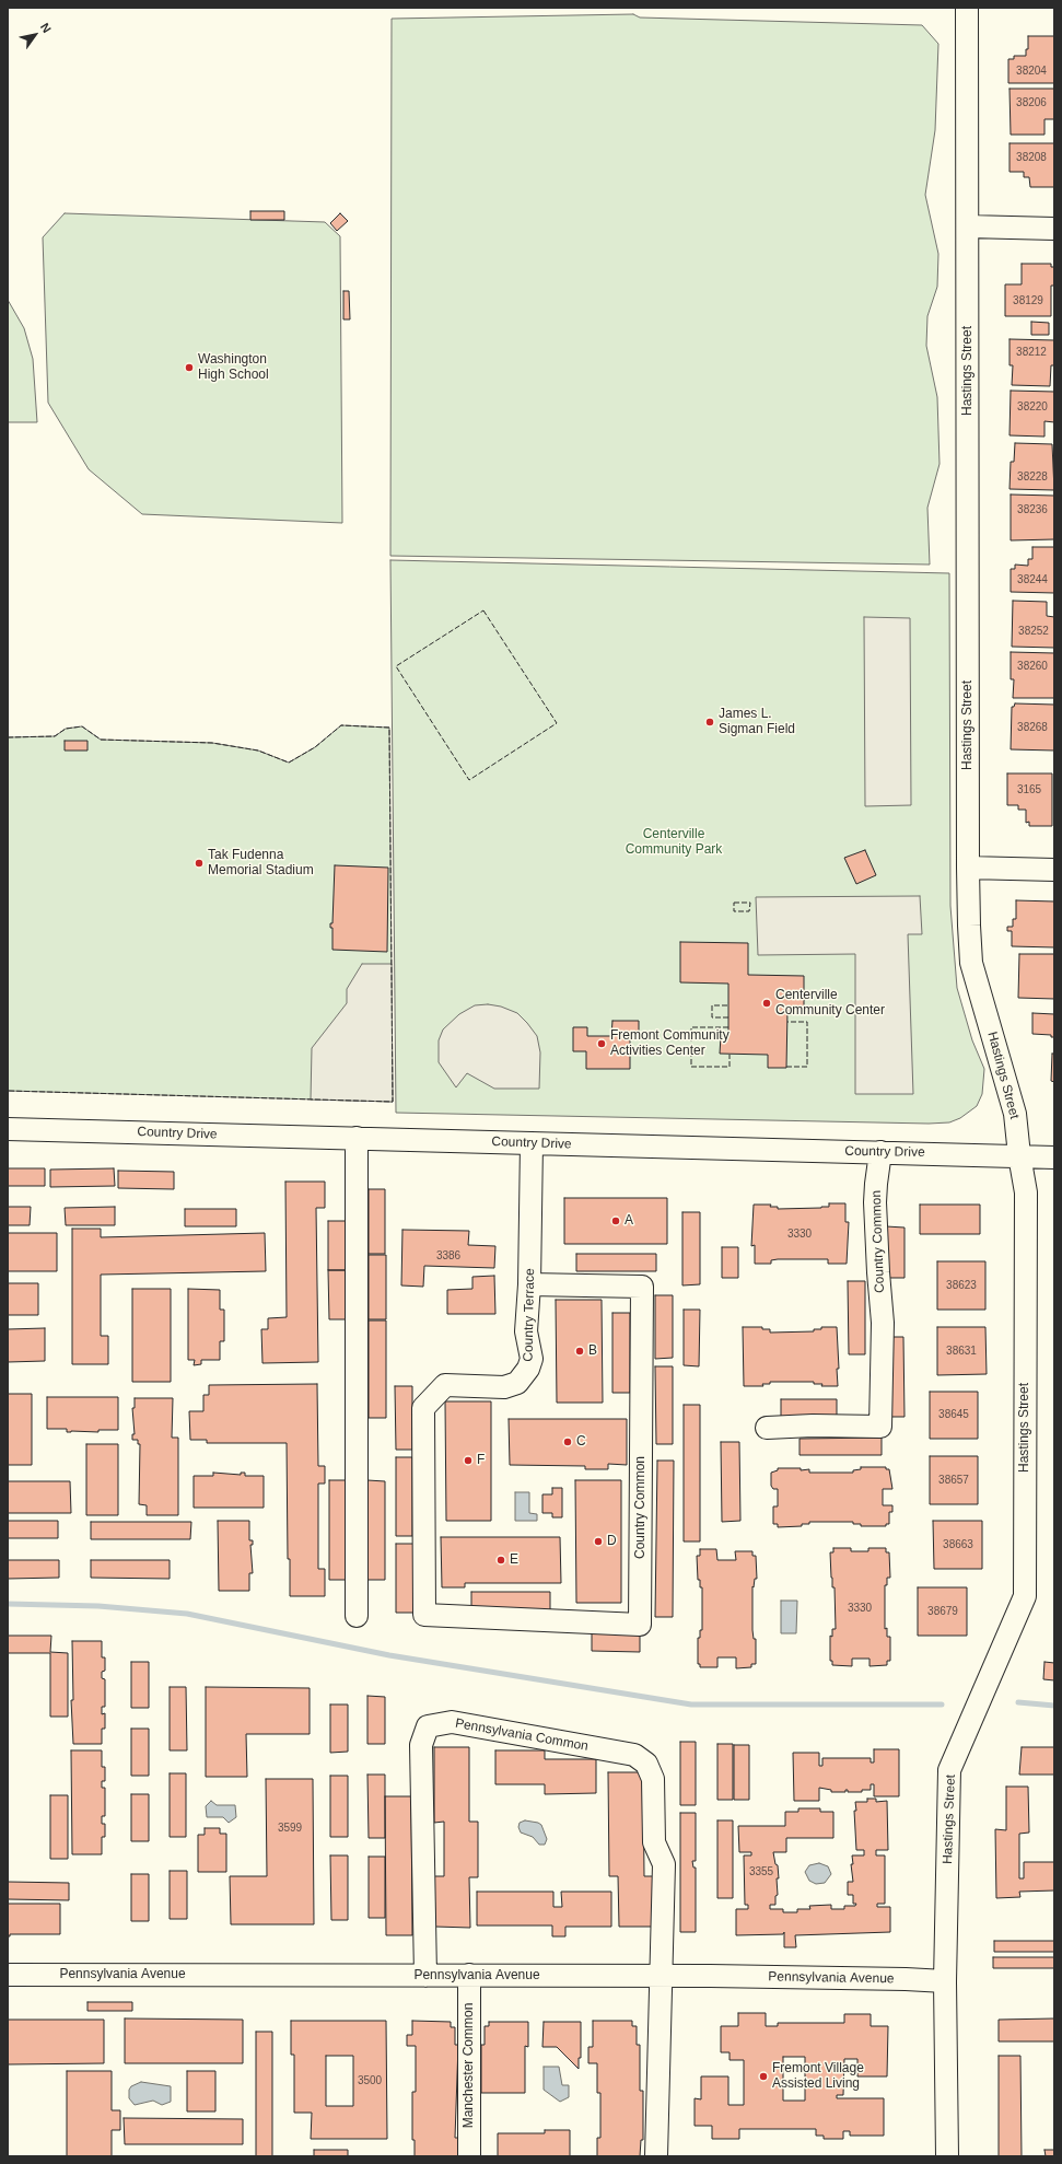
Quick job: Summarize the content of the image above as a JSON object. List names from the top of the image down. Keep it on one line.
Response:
{"streets":{"street":["Hastings Street","Country Drive","Country Common","Country Terrace","Pennsylvania Common","Pennsylvania Avenue","Manchester Common"]},"crossings":[["Hastings Street","Country Drive"],["Hastings Street","Pennsylvania Avenue"],["Country Drive","Country Common"],["Country Drive","Country Terrace"],["Country Common","Country Terrace"],["Pennsylvania Common","Pennsylvania Avenue"],["Pennsylvania Avenue","Manchester Common"]],"parks":["Centerville Community Park"],"places":["Washington High School","James L. Sigman Field","Tak Fudenna Memorial Stadium","Centerville Community Center","Fremont Community Activities Center","A","B","C","F","D","E","Fremont Village Assisted Living"],"house_numbers":["38204","38206","38208","38129","38212","38220","38228","38236","38244","38252","38260","38268","3165","3330","3386","38623","38631","38645","38657","38663","3330","38679","3599","3355","3500"],"north":"top right"}
